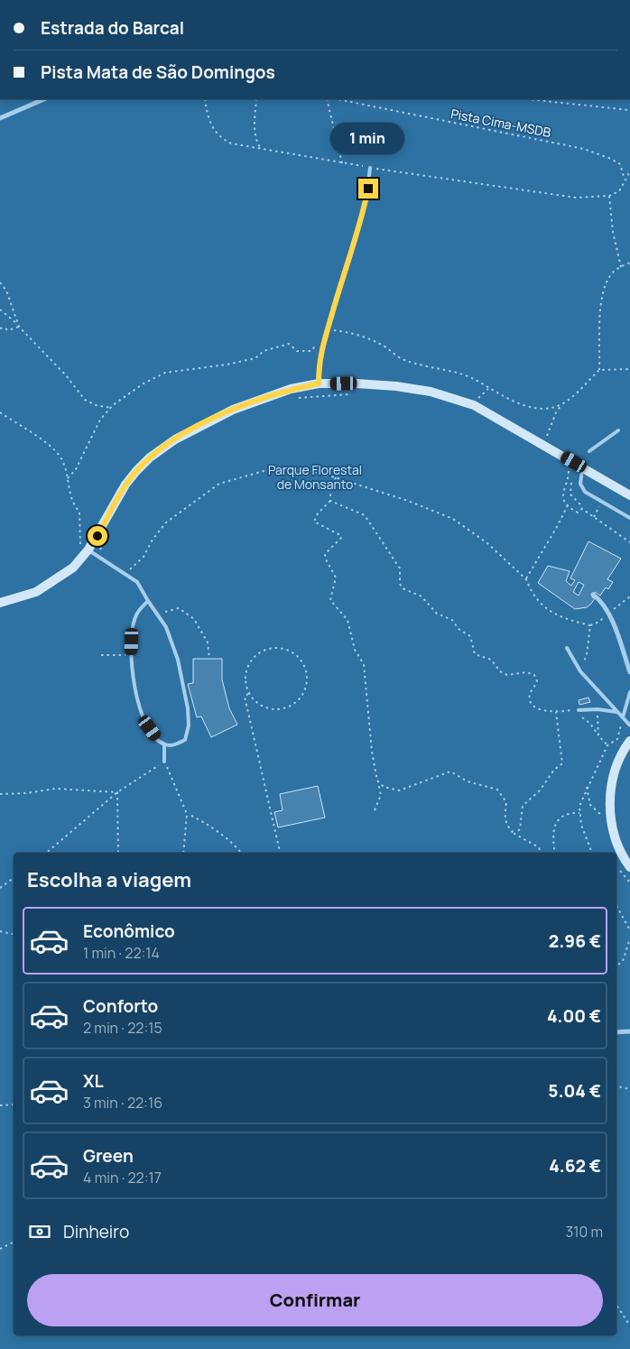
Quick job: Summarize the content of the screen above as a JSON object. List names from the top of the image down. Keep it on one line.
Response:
{"streets":{"path":["Pista Cima-MSDB"]},"parks":["Parque Florestal de Monsanto"],"page":{"banner":["Estrada do Barcal","Pista Mata de São Domingos"],"bubble":"1 min","heading":"Escolha a viagem","list":[{"name":"Econômico","note":"1 min · 22:14","value":"2.96 €"},{"name":"Conforto","note":"2 min · 22:15","value":"4.00 €"},{"name":"XL","note":"3 min · 22:16","value":"5.04 €"},{"name":"Green","note":"4 min · 22:17","value":"4.62 €"}],"pay":["Dinheiro","310 m"],"buttons":"Confirmar"}}
